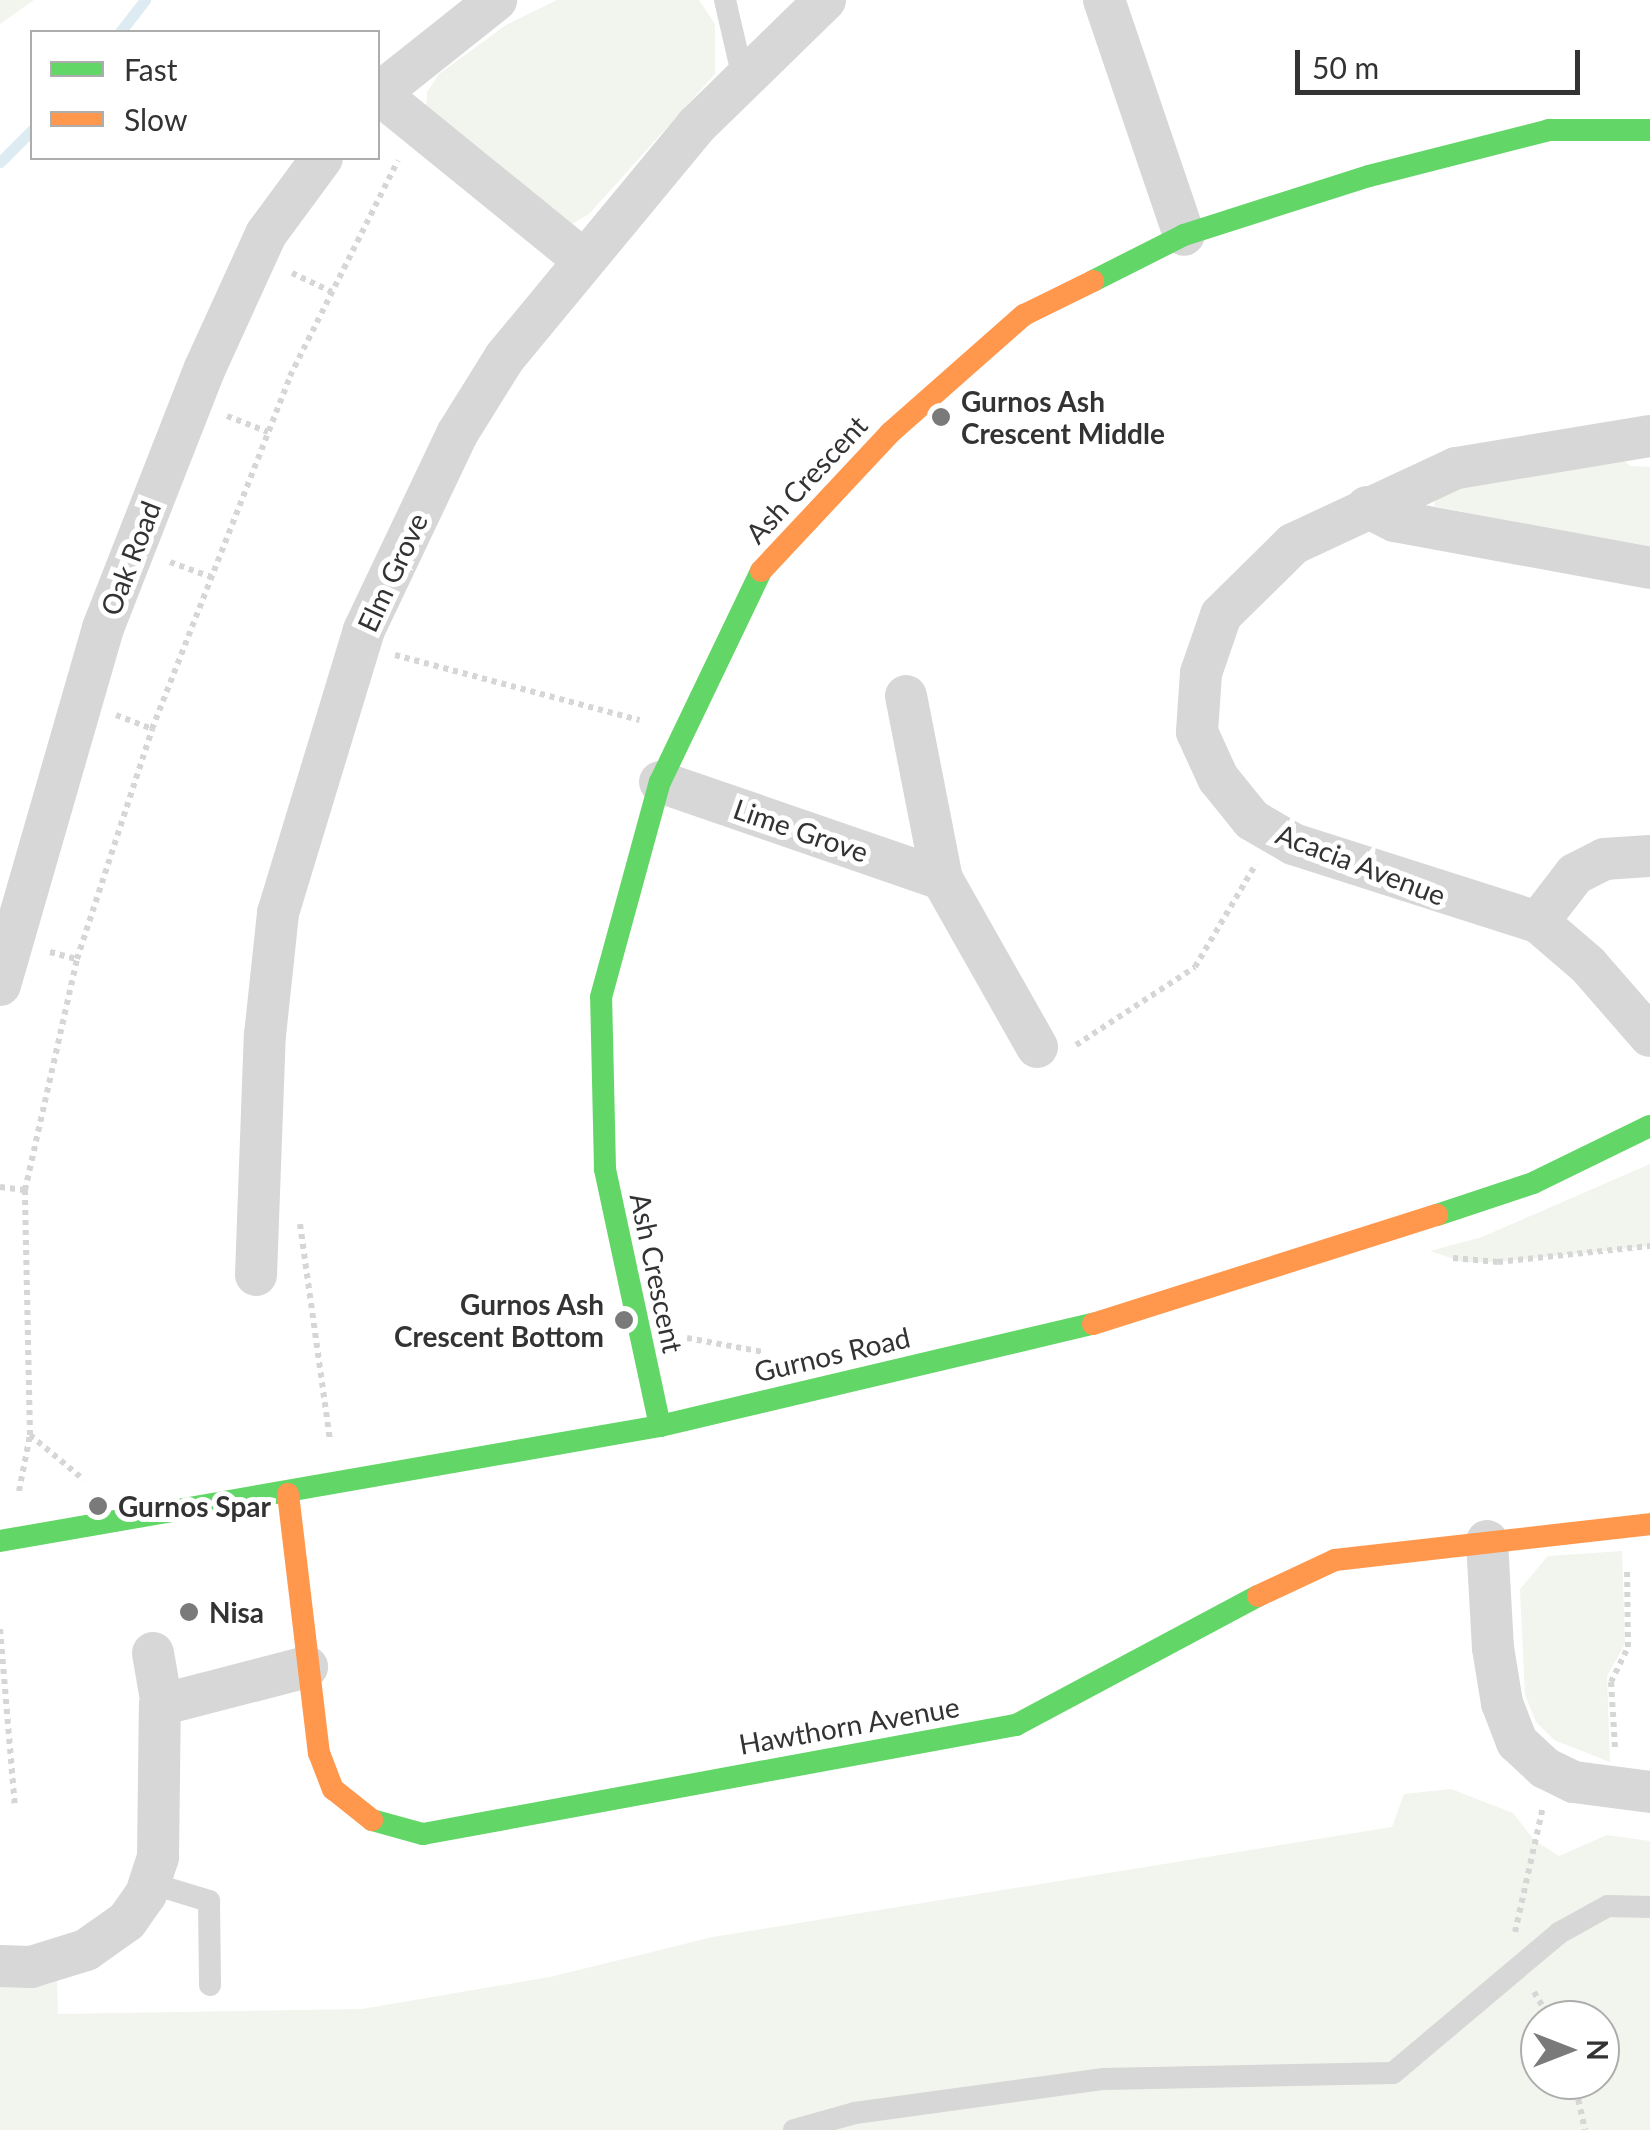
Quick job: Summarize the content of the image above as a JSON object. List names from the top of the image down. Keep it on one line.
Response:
{"streets":{"street":["Ash Crescent","Oak Road","Elm Grove","Lime Grove","Acacia Avenue","Gurnos Road","Hawthorn Avenue"]},"crossings":[["Ash Crescent","Lime Grove"],["Ash Crescent","Gurnos Road"],["Gurnos Road","Hawthorn Avenue"]],"places":["Gurnos Ash Crescent Middle","Gurnos Ash Crescent Bottom","Gurnos Spar","Nisa"],"legend":["Fast","Slow"],"scale_bar":"50 m","north":"right"}
